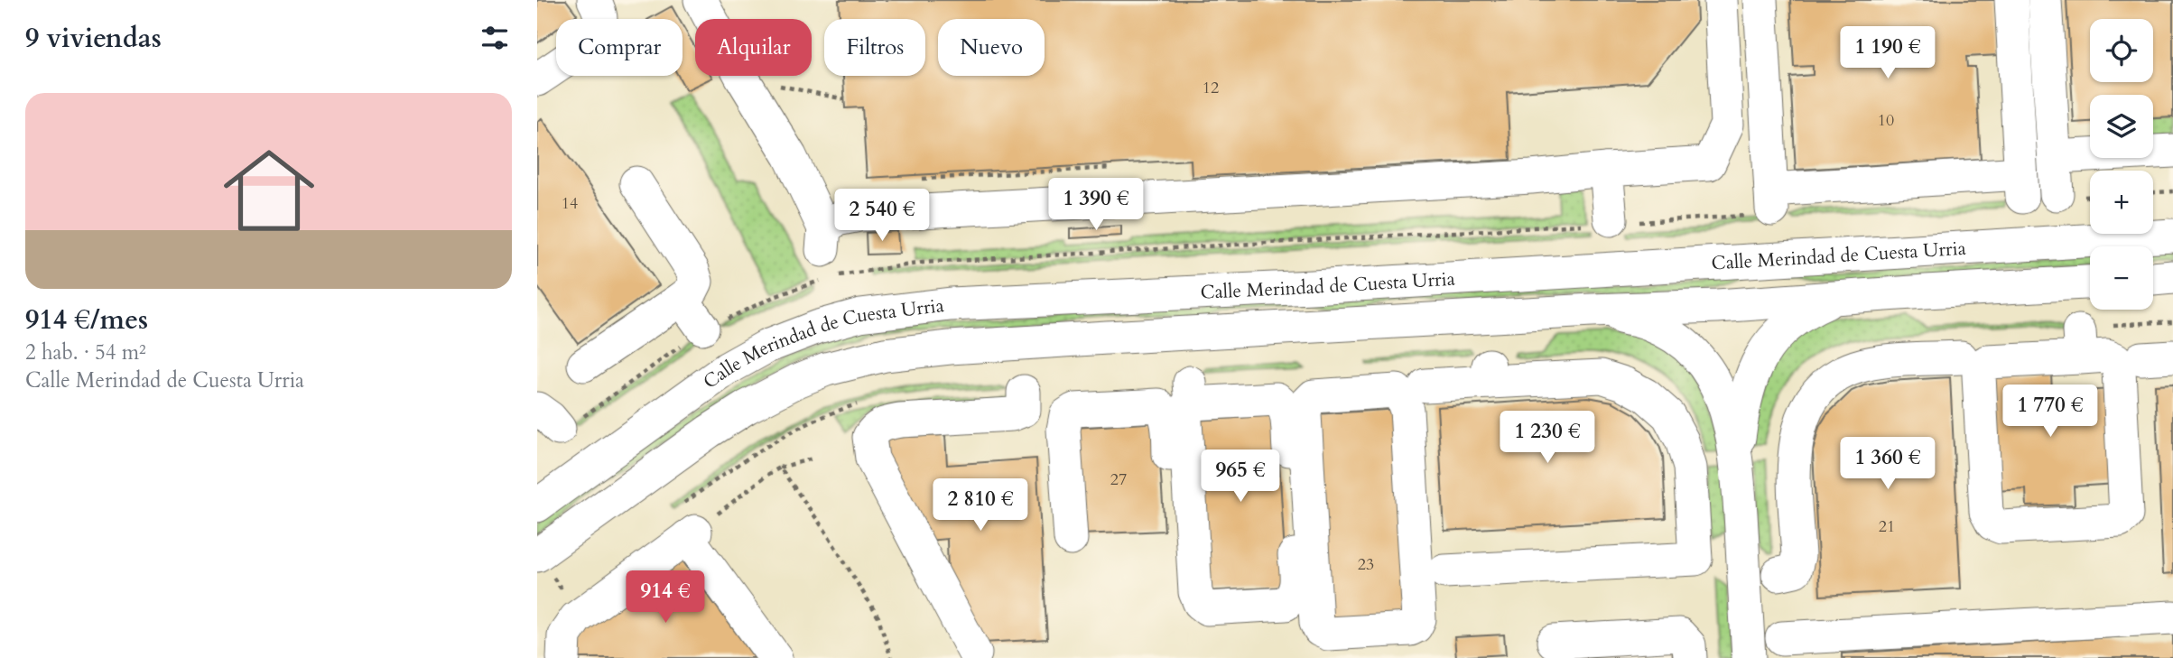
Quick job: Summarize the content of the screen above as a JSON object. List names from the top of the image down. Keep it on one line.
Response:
{"streets":{"street":["Calle Merindad de Cuesta Urria"]},"house_numbers":["12","10","14","27","21","23"],"page":{"heading":"9 viviendas","map_buttons":["+","−"],"chip":["Comprar","Alquilar","Filtros","Nuevo"],"price":["1 190 €","1 390 €","2 540 €","1 770 €","1 230 €","1 360 €","965 €","2 810 €","914 €"],"list":[{"name":"914 €/mes","note":"2 hab. · 54 m² · Calle Merindad de Cuesta Urria"}]}}
